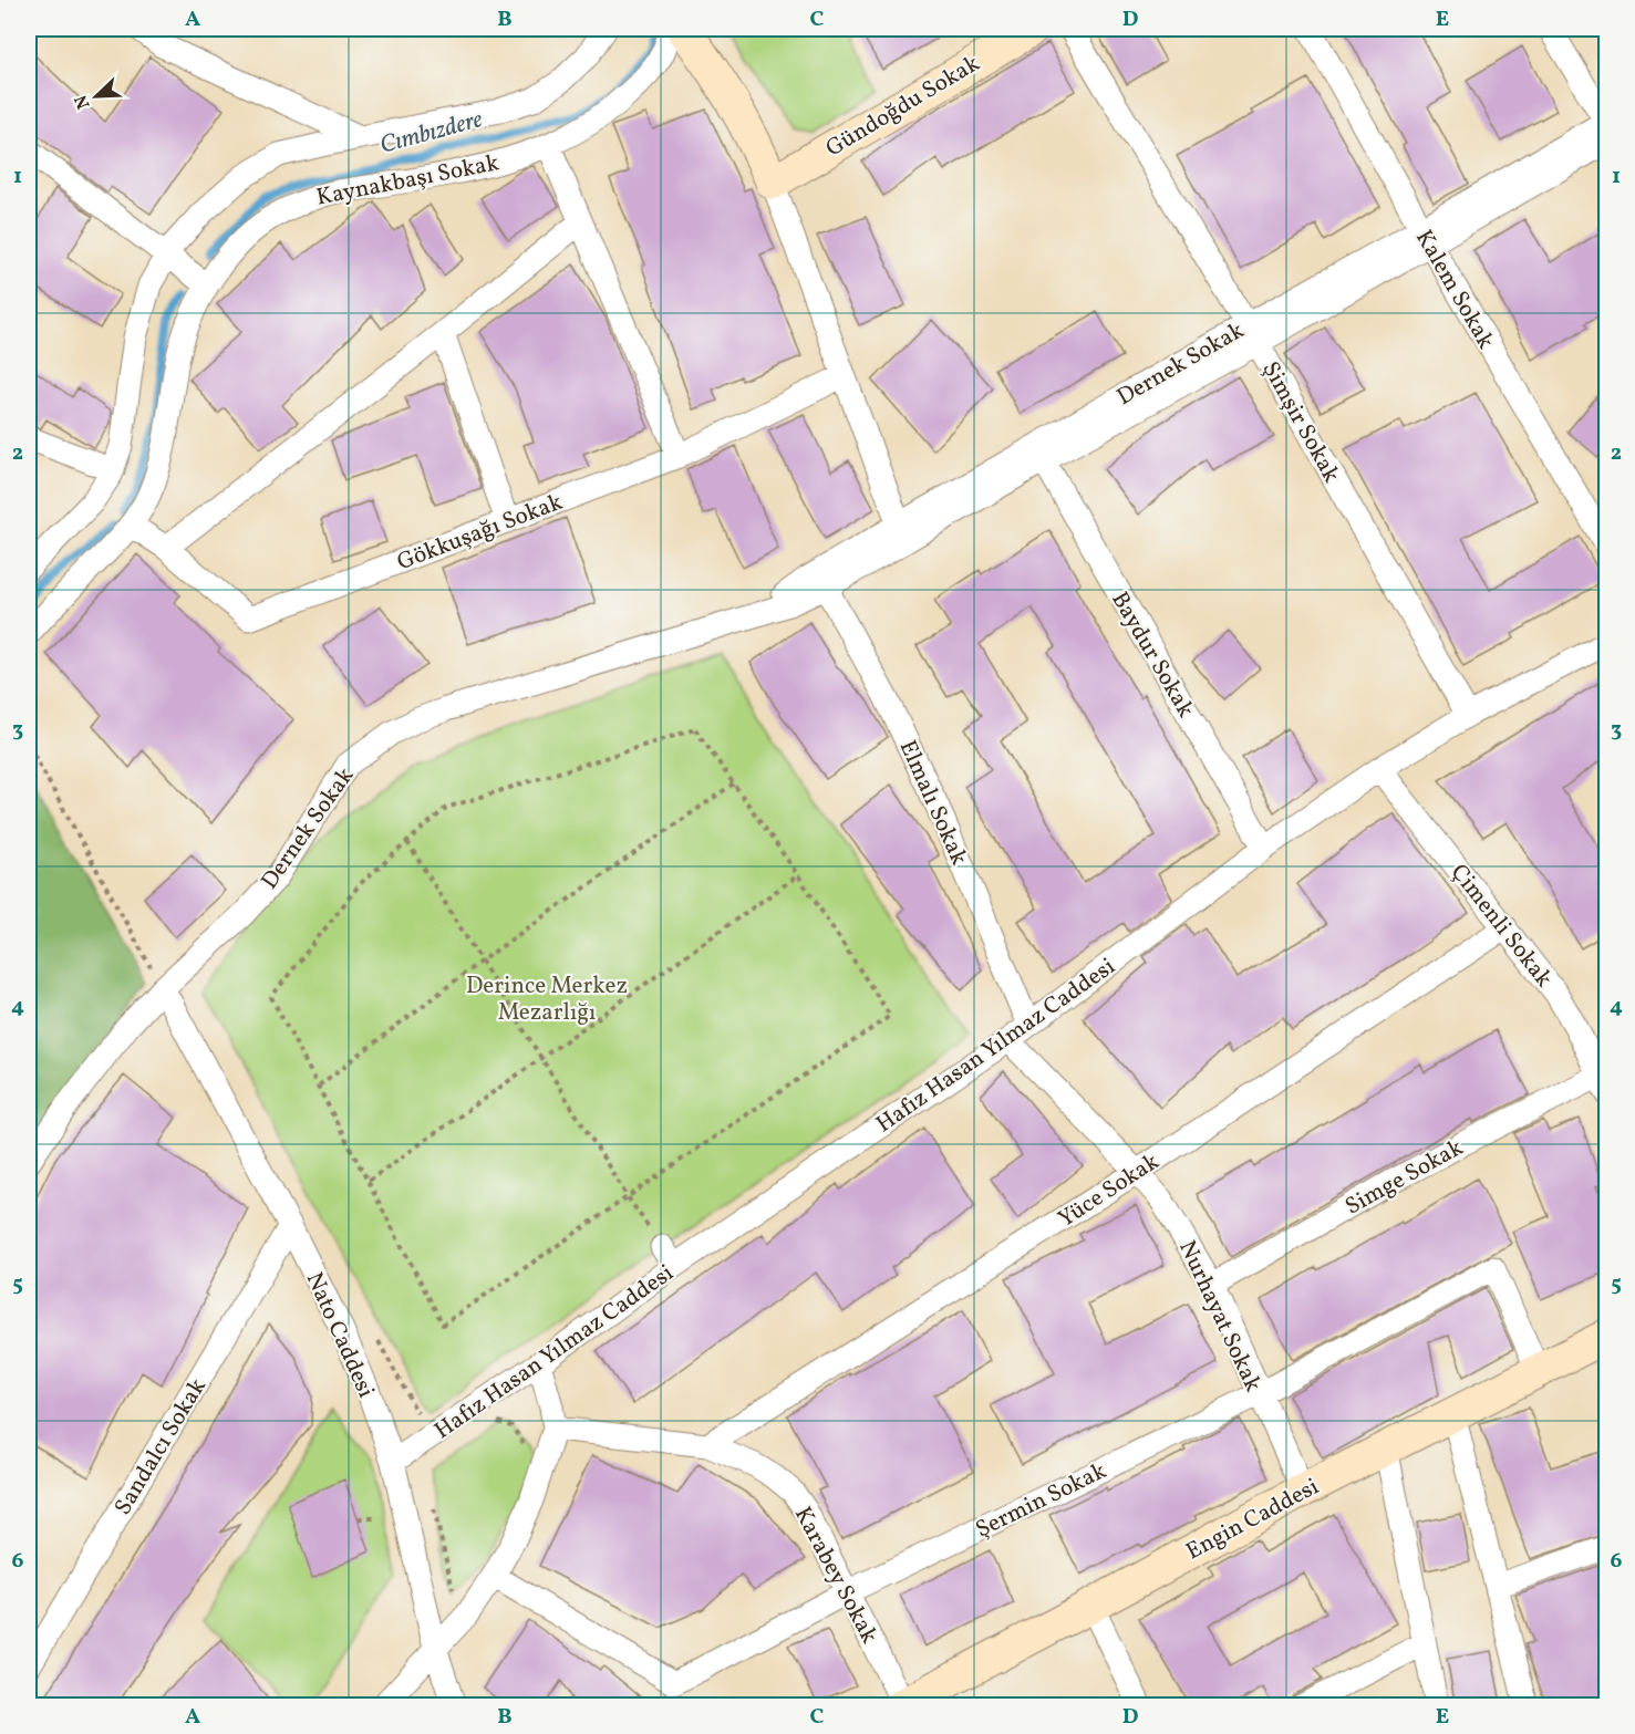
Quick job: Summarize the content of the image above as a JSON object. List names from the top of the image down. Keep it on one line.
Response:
{"streets":{"street":["Gündoğdu Sokak","Kaynakbaşı Sokak","Kalem Sokak","Dernek Sokak","Şimşir Sokak","Gökkuşağı Sokak","Baydur Sokak","Elmalı Sokak","Çimenli Sokak","Hafız Hasan Yılmaz Caddesi","Simge Sokak","Yüce Sokak","Nurhayat Sokak","Nato Caddesi","Sandalcı Sokak","Şermin Sokak","Engin Caddesi","Karabey Sokak"]},"crossings":[["Kaynakbaşı Sokak","Gökkuşağı Sokak"],["Kalem Sokak","Dernek Sokak"],["Dernek Sokak","Şimşir Sokak"],["Dernek Sokak","Baydur Sokak"],["Dernek Sokak","Elmalı Sokak"],["Dernek Sokak","Nato Caddesi"],["Şimşir Sokak","Hafız Hasan Yılmaz Caddesi"],["Baydur Sokak","Hafız Hasan Yılmaz Caddesi"],["Elmalı Sokak","Hafız Hasan Yılmaz Caddesi"],["Çimenli Sokak","Hafız Hasan Yılmaz Caddesi"],["Çimenli Sokak","Simge Sokak"],["Çimenli Sokak","Yüce Sokak"],["Hafız Hasan Yılmaz Caddesi","Nurhayat Sokak"],["Hafız Hasan Yılmaz Caddesi","Nato Caddesi"],["Simge Sokak","Nurhayat Sokak"],["Yüce Sokak","Nurhayat Sokak"],["Yüce Sokak","Karabey Sokak"],["Nurhayat Sokak","Şermin Sokak"],["Nurhayat Sokak","Engin Caddesi"],["Nato Caddesi","Sandalcı Sokak"],["Şermin Sokak","Engin Caddesi"],["Şermin Sokak","Karabey Sokak"],["Engin Caddesi","Karabey Sokak"]],"water":["Cımbızdere"],"parks":["Derince Merkez Mezarlığı"],"north":"bottom left","grid":{"columns":["A","B","C","D","E"],"rows":["1","2","3","4","5","6"]}}
